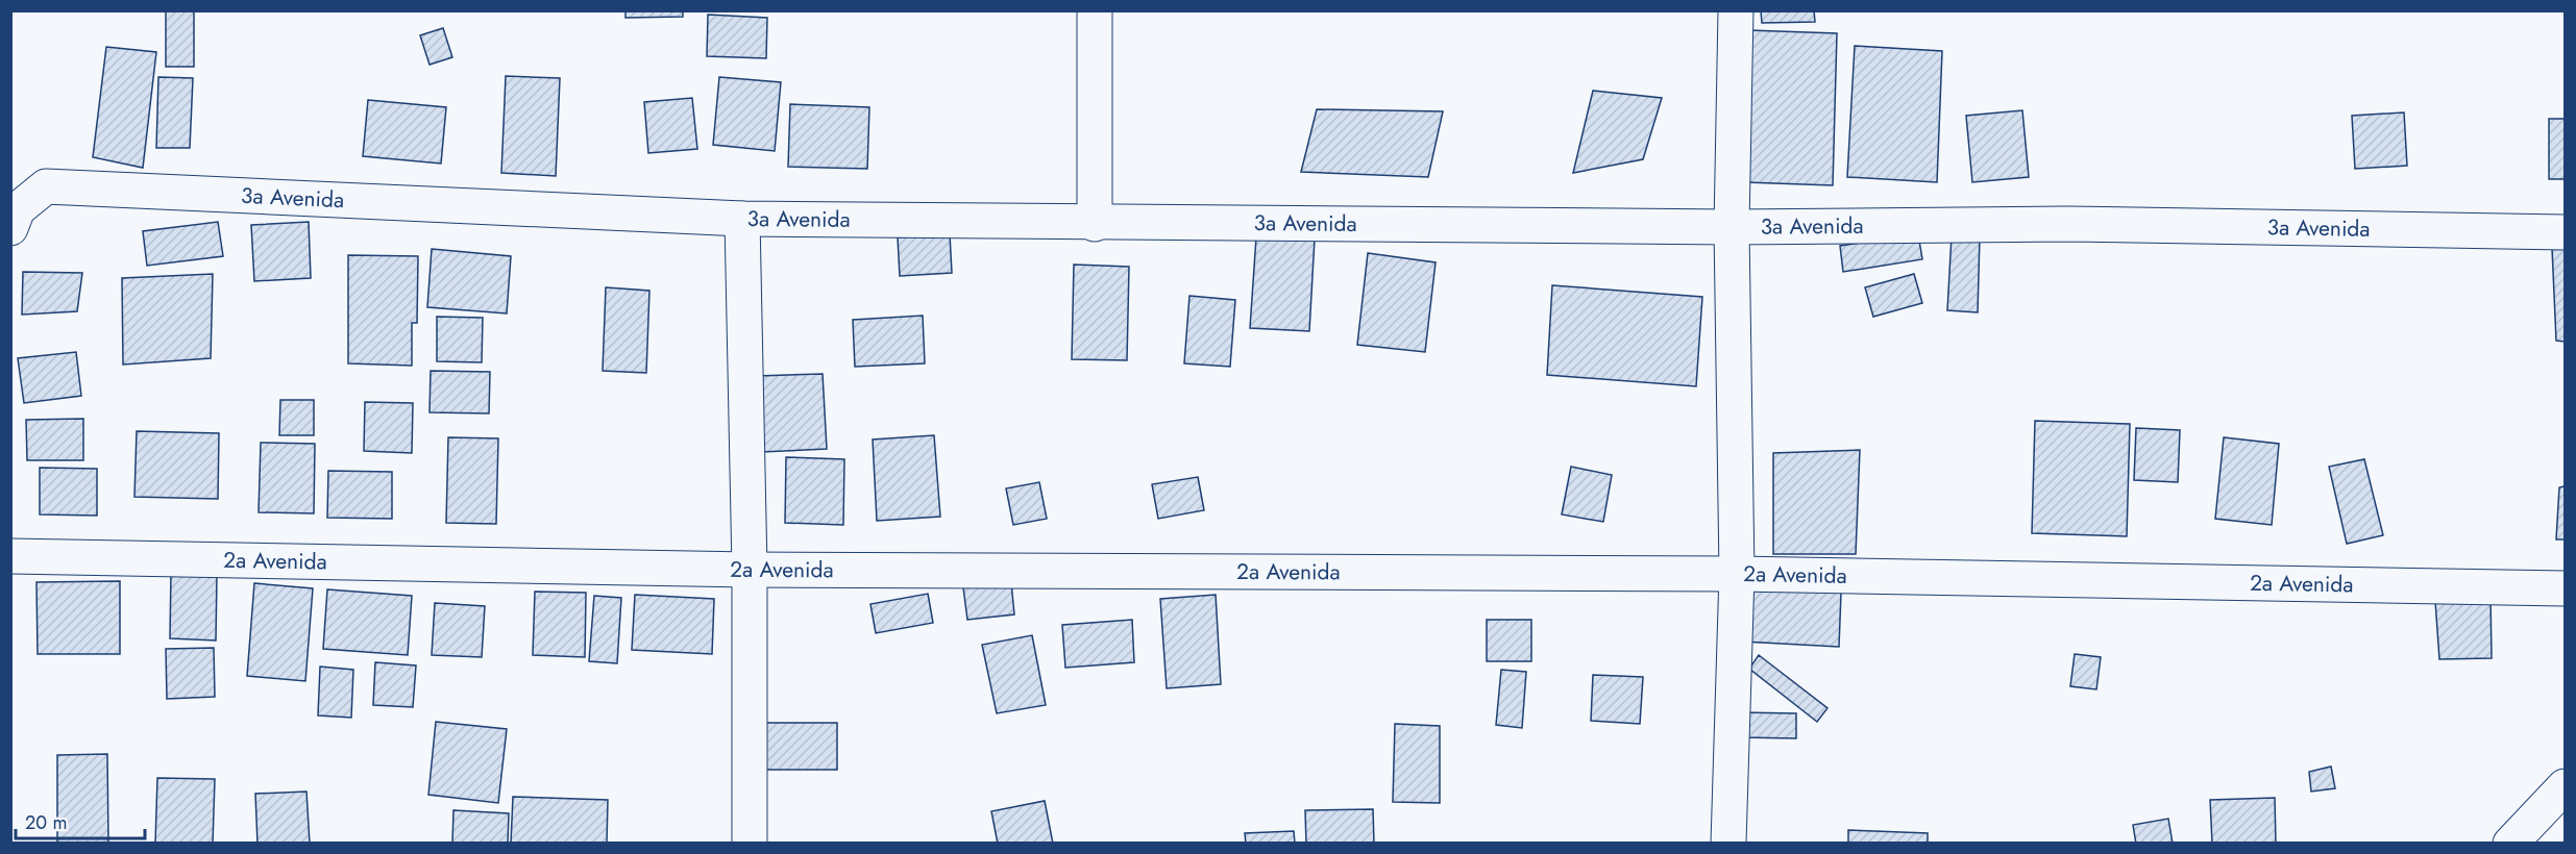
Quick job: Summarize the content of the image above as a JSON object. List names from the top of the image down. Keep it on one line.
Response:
{"streets":{"street":["3a Avenida","2a Avenida"]},"scale_bar":"20 m"}
